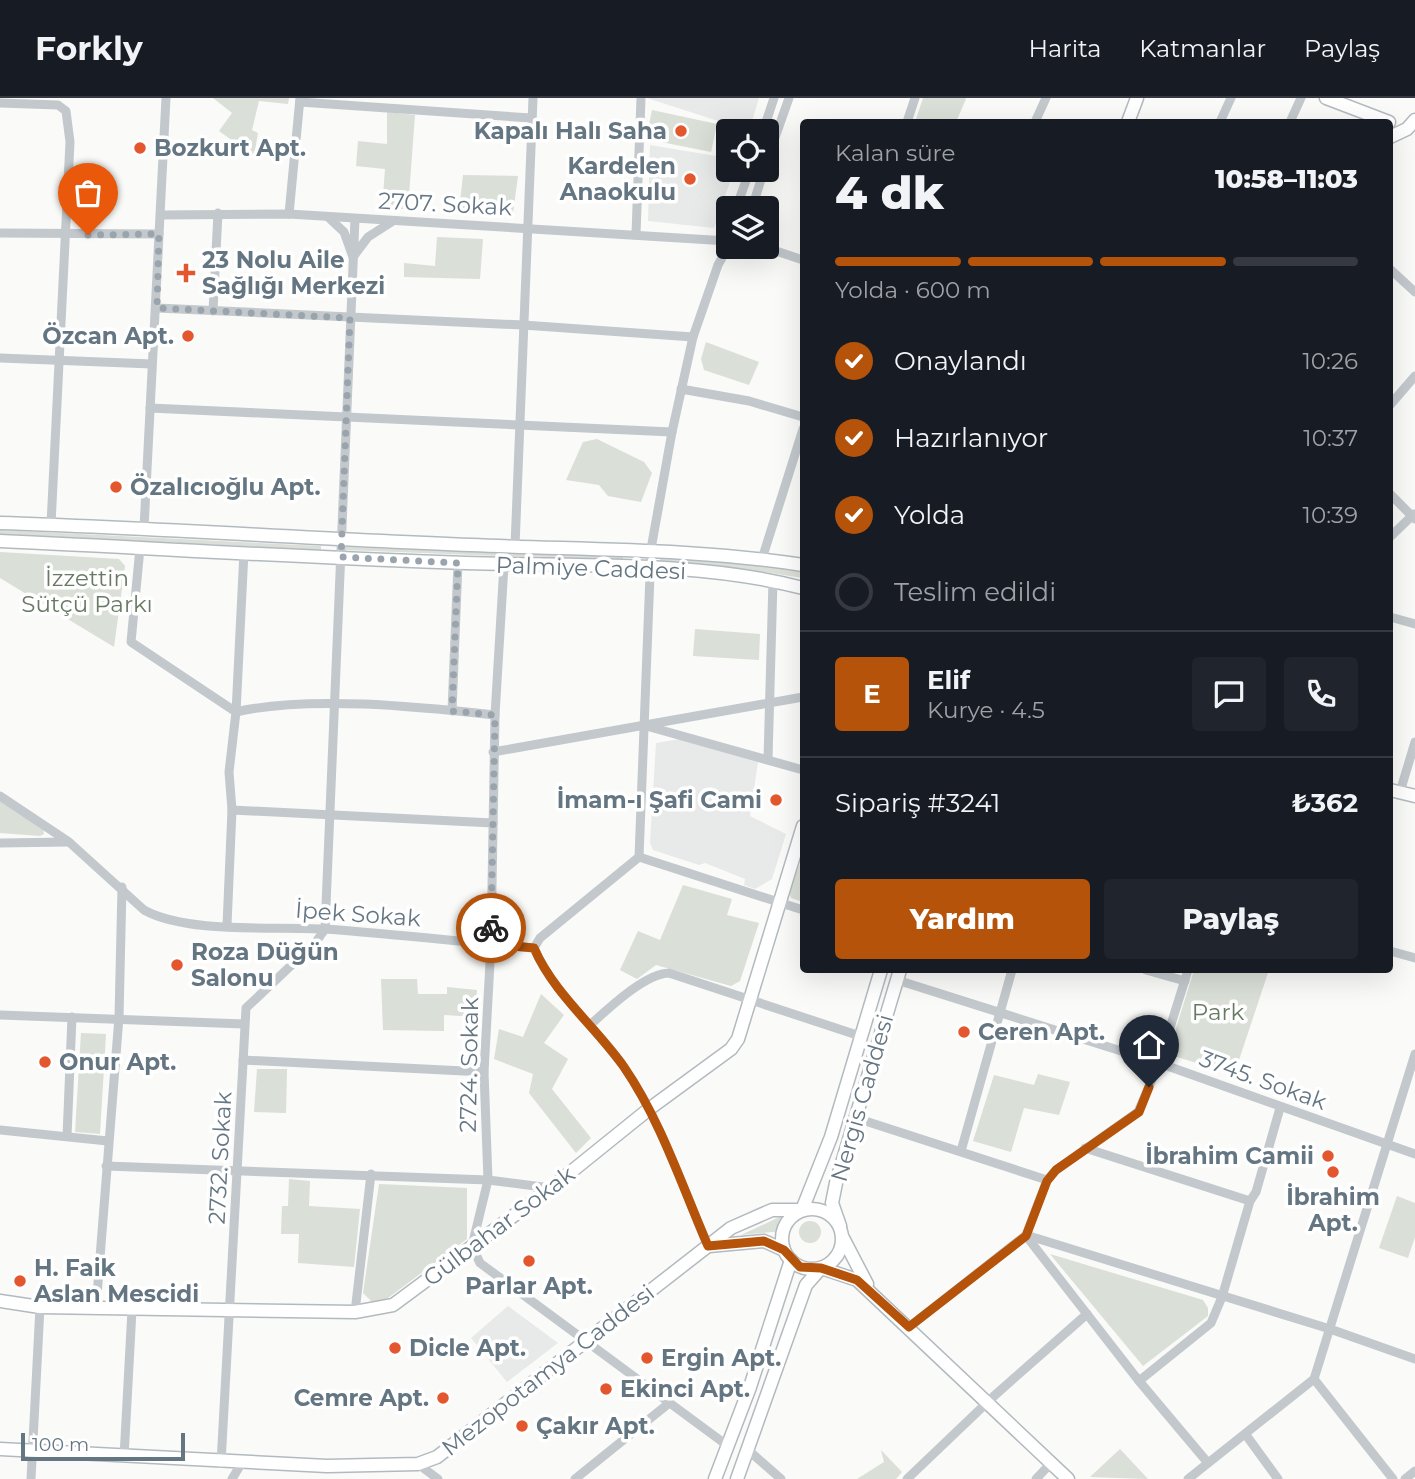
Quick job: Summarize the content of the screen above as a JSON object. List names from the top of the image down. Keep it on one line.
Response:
{"streets":{"main road":["Palmiye Caddesi","Nergis Caddesi","Gülbahar Sokak","Mezopotamya Caddesi"],"street":["2707. Sokak","İpek Sokak","2724. Sokak","3745. Sokak","2732. Sokak"]},"crossings":[["Palmiye Caddesi","2724. Sokak"],["İpek Sokak","2724. Sokak"],["İpek Sokak","2732. Sokak"],["2724. Sokak","Gülbahar Sokak"],["3745. Sokak","Nergis Caddesi"],["Nergis Caddesi","Mezopotamya Caddesi"],["2732. Sokak","Gülbahar Sokak"],["2732. Sokak","Mezopotamya Caddesi"]],"parks":["İzzettin Sütçü Parkı","Park"],"places":{"other":["Kapalı Halı Saha","Bozkurt Apt.","Kardelen Anaokulu","Özcan Apt.","Özalıcıoğlu Apt.","İmam-ı Şafi Cami","Roza Düğün Salonu","Ceren Apt.","Onur Apt.","İbrahim Camii","İbrahim Apt.","Parlar Apt.","H. Faik Aslan Mescidi","Dicle Apt.","Ergin Apt.","Ekinci Apt.","Cemre Apt.","Çakır Apt."],"health":["23 Nolu Aile Sağlığı Merkezi"]},"scale_bar":"100 m","page":{"header":"Forkly","nav":["Harita","Katmanlar","Paylaş"],"heading":["4 dk","Kalan süre","10:58–11:03"],"panel":["Elif","Kurye · 4.5","Sipariş #3241","₺362"],"bar":"Yolda · 600 m","list":[["Onaylandı","10:26"],["Hazırlanıyor","10:37"],["Yolda","10:39"],"Teslim edildi"],"round":"E","buttons":["Yardım","Paylaş"],"scale":"100 m"}}
